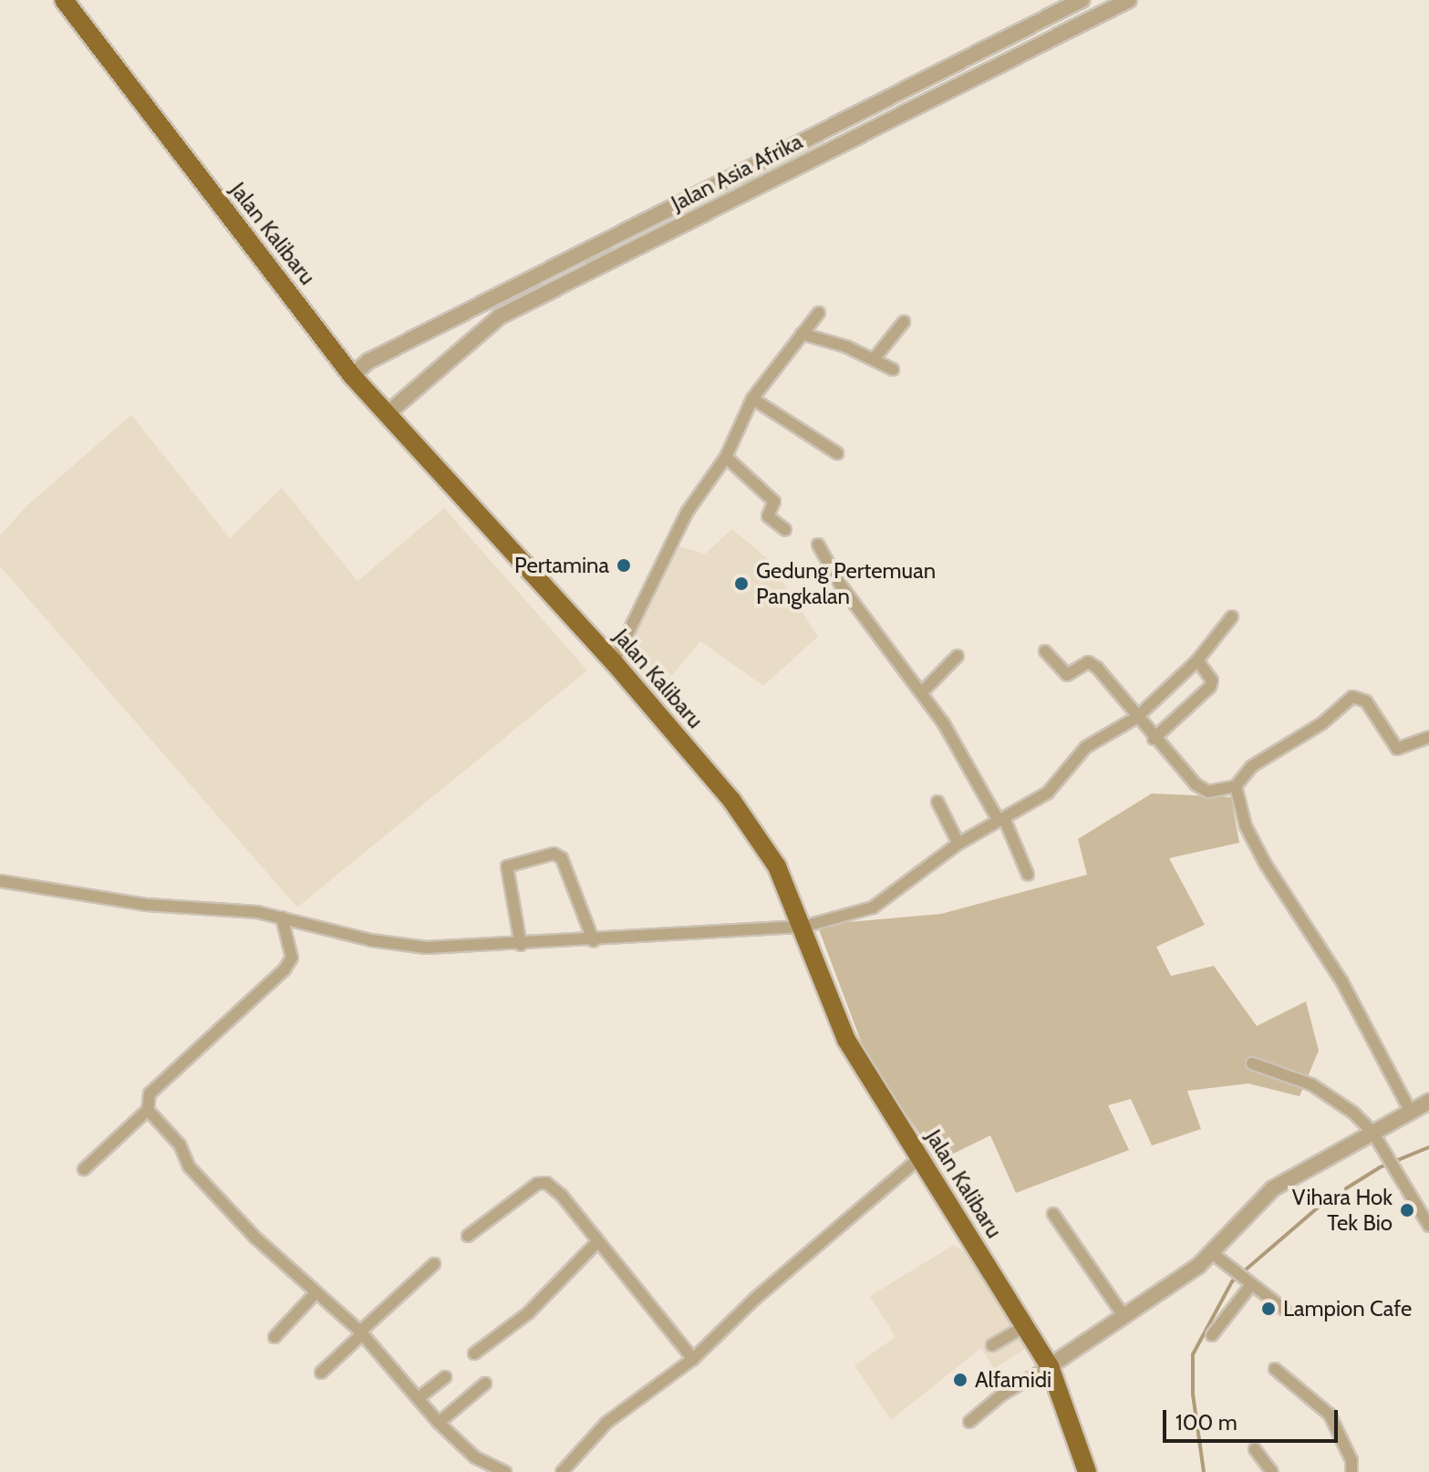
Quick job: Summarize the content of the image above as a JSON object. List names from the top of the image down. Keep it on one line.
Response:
{"streets":{"main road":["Jalan Kalibaru"],"street":["Jalan Asia Afrika"]},"crossings":[["Jalan Asia Afrika","Jalan Kalibaru"]],"places":["Pertamina","Gedung Pertemuan Pangkalan","Vihara Hok Tek Bio","Lampion Cafe","Alfamidi"],"scale_bar":"100 m"}
